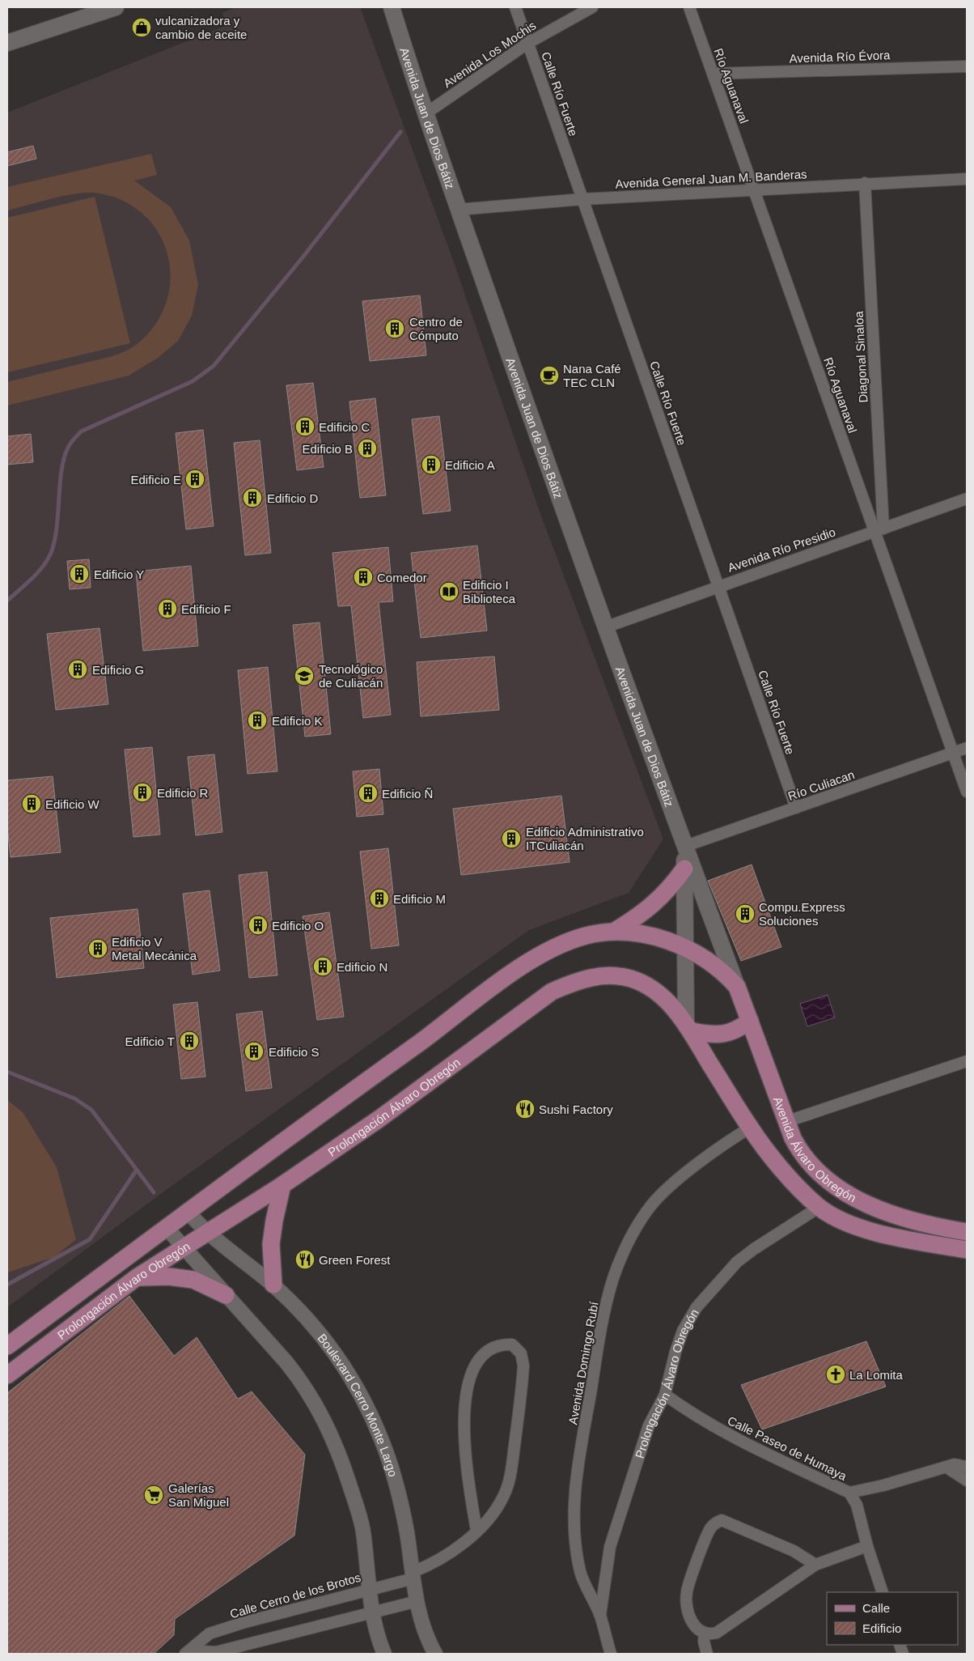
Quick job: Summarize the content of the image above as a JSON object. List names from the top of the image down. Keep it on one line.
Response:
{"streets":{"main road":["Avenida Juan de Dios Bátiz","Prolongación Álvaro Obregón","Avenida Álvaro Obregón"],"street":["Avenida Los Mochis","Avenida Río Évora","Río Aguanaval","Calle Río Fuerte","Avenida General Juan M. Banderas","Diagonal Sinaloa","Avenida Río Presidio","Río Culiacan","Avenida Domingo Rubí","Boulevard Cerro Monte Largo","Calle Paseo de Humaya","Calle Cerro de los Brotos"]},"crossings":[["Avenida Los Mochis","Calle Río Fuerte"],["Avenida Los Mochis","Avenida Juan de Dios Bátiz"],["Avenida Río Évora","Río Aguanaval"],["Río Aguanaval","Avenida General Juan M. Banderas"],["Río Aguanaval","Diagonal Sinaloa"],["Río Aguanaval","Avenida Río Presidio"],["Río Aguanaval","Río Culiacan"],["Calle Río Fuerte","Avenida General Juan M. Banderas"],["Calle Río Fuerte","Avenida Río Presidio"],["Calle Río Fuerte","Río Culiacan"],["Avenida Juan de Dios Bátiz","Avenida General Juan M. Banderas"],["Avenida Juan de Dios Bátiz","Avenida Río Presidio"],["Avenida Juan de Dios Bátiz","Río Culiacan"],["Avenida Juan de Dios Bátiz","Prolongación Álvaro Obregón"],["Avenida Juan de Dios Bátiz","Avenida Álvaro Obregón"],["Avenida General Juan M. Banderas","Diagonal Sinaloa"],["Diagonal Sinaloa","Avenida Río Presidio"],["Prolongación Álvaro Obregón","Avenida Álvaro Obregón"],["Prolongación Álvaro Obregón","Avenida Domingo Rubí"],["Prolongación Álvaro Obregón","Boulevard Cerro Monte Largo"],["Prolongación Álvaro Obregón","Calle Paseo de Humaya"],["Boulevard Cerro Monte Largo","Calle Cerro de los Brotos"]],"places":{"shop":["vulcanizadora y cambio de aceite"],"building":["Centro de Cómputo","Edificio C","Edificio B","Edificio A","Edificio E","Edificio D","Edificio Y","Comedor","Edificio F","Edificio G","Edificio K","Edificio R","Edificio Ñ","Edificio W","Edificio Administrativo ITCuliacán","Edificio M","Compu.Express Soluciones","Edificio O","Edificio V Metal Mecánica","Edificio N","Edificio T","Edificio S"],"cafe":["Nana Café TEC CLN"],"library":["Edificio I Biblioteca"],"school or university":["Tecnológico de Culiacán"],"restaurant":["Sushi Factory","Green Forest"],"church":["La Lomita"],"supermarket":["Galerías San Miguel"]},"legend":["Calle","Edificio"]}
